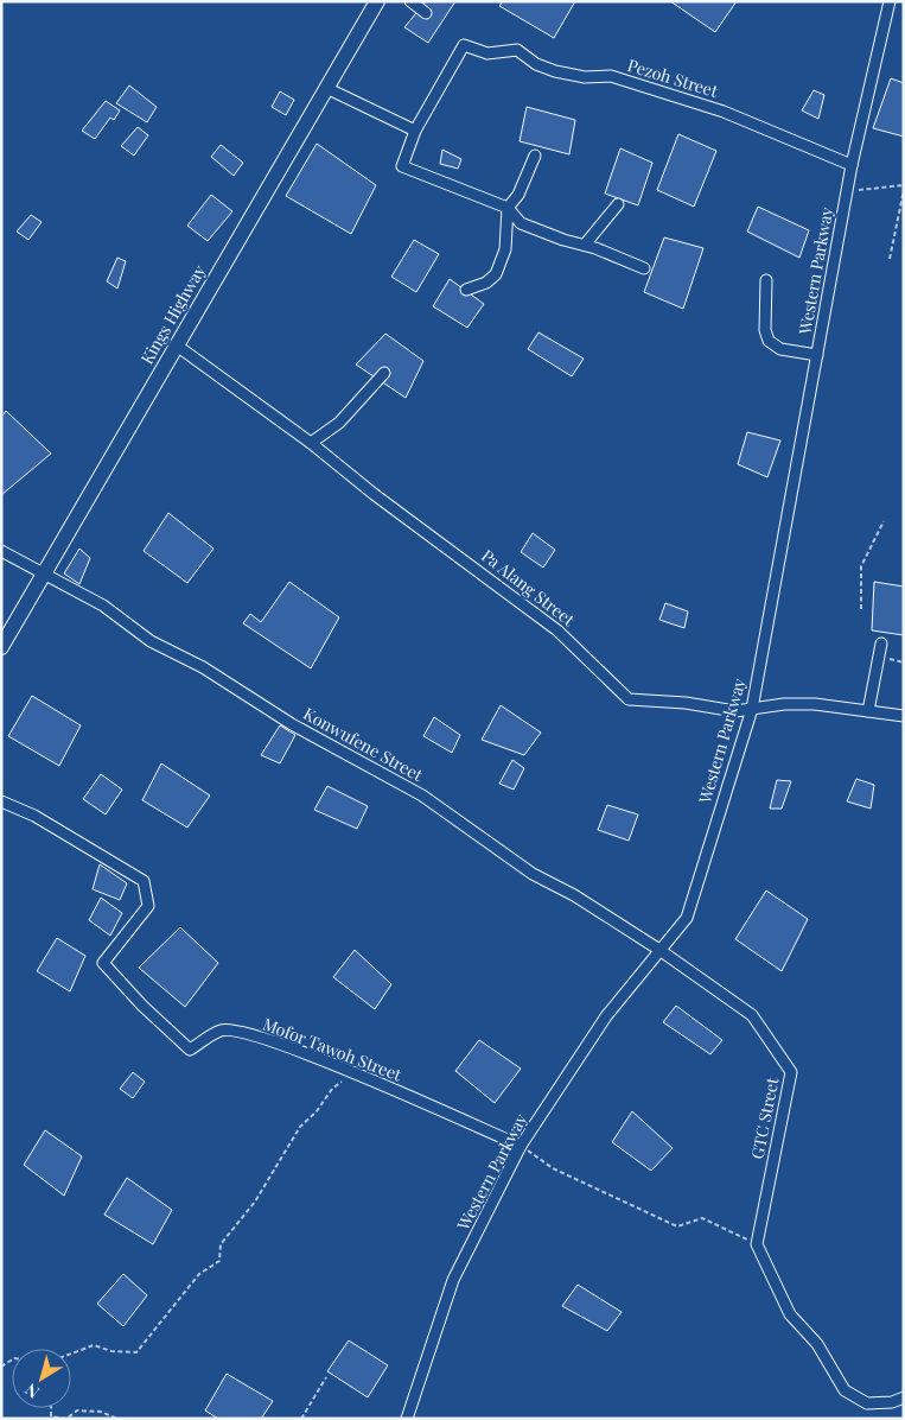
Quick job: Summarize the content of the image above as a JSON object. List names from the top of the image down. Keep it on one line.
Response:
{"streets":{"street":["Pezoh Street","Western Parkway","Kings Highway","Pa Alang Street","Konwufene Street","Mofor Tawoh Street","GTC Street"]},"crossings":[["Pezoh Street","Western Parkway"],["Western Parkway","Pa Alang Street"],["Western Parkway","Konwufene Street"],["Western Parkway","Mofor Tawoh Street"],["Western Parkway","GTC Street"],["Kings Highway","Pa Alang Street"],["Kings Highway","Konwufene Street"],["Konwufene Street","GTC Street"]],"north":"bottom left"}
